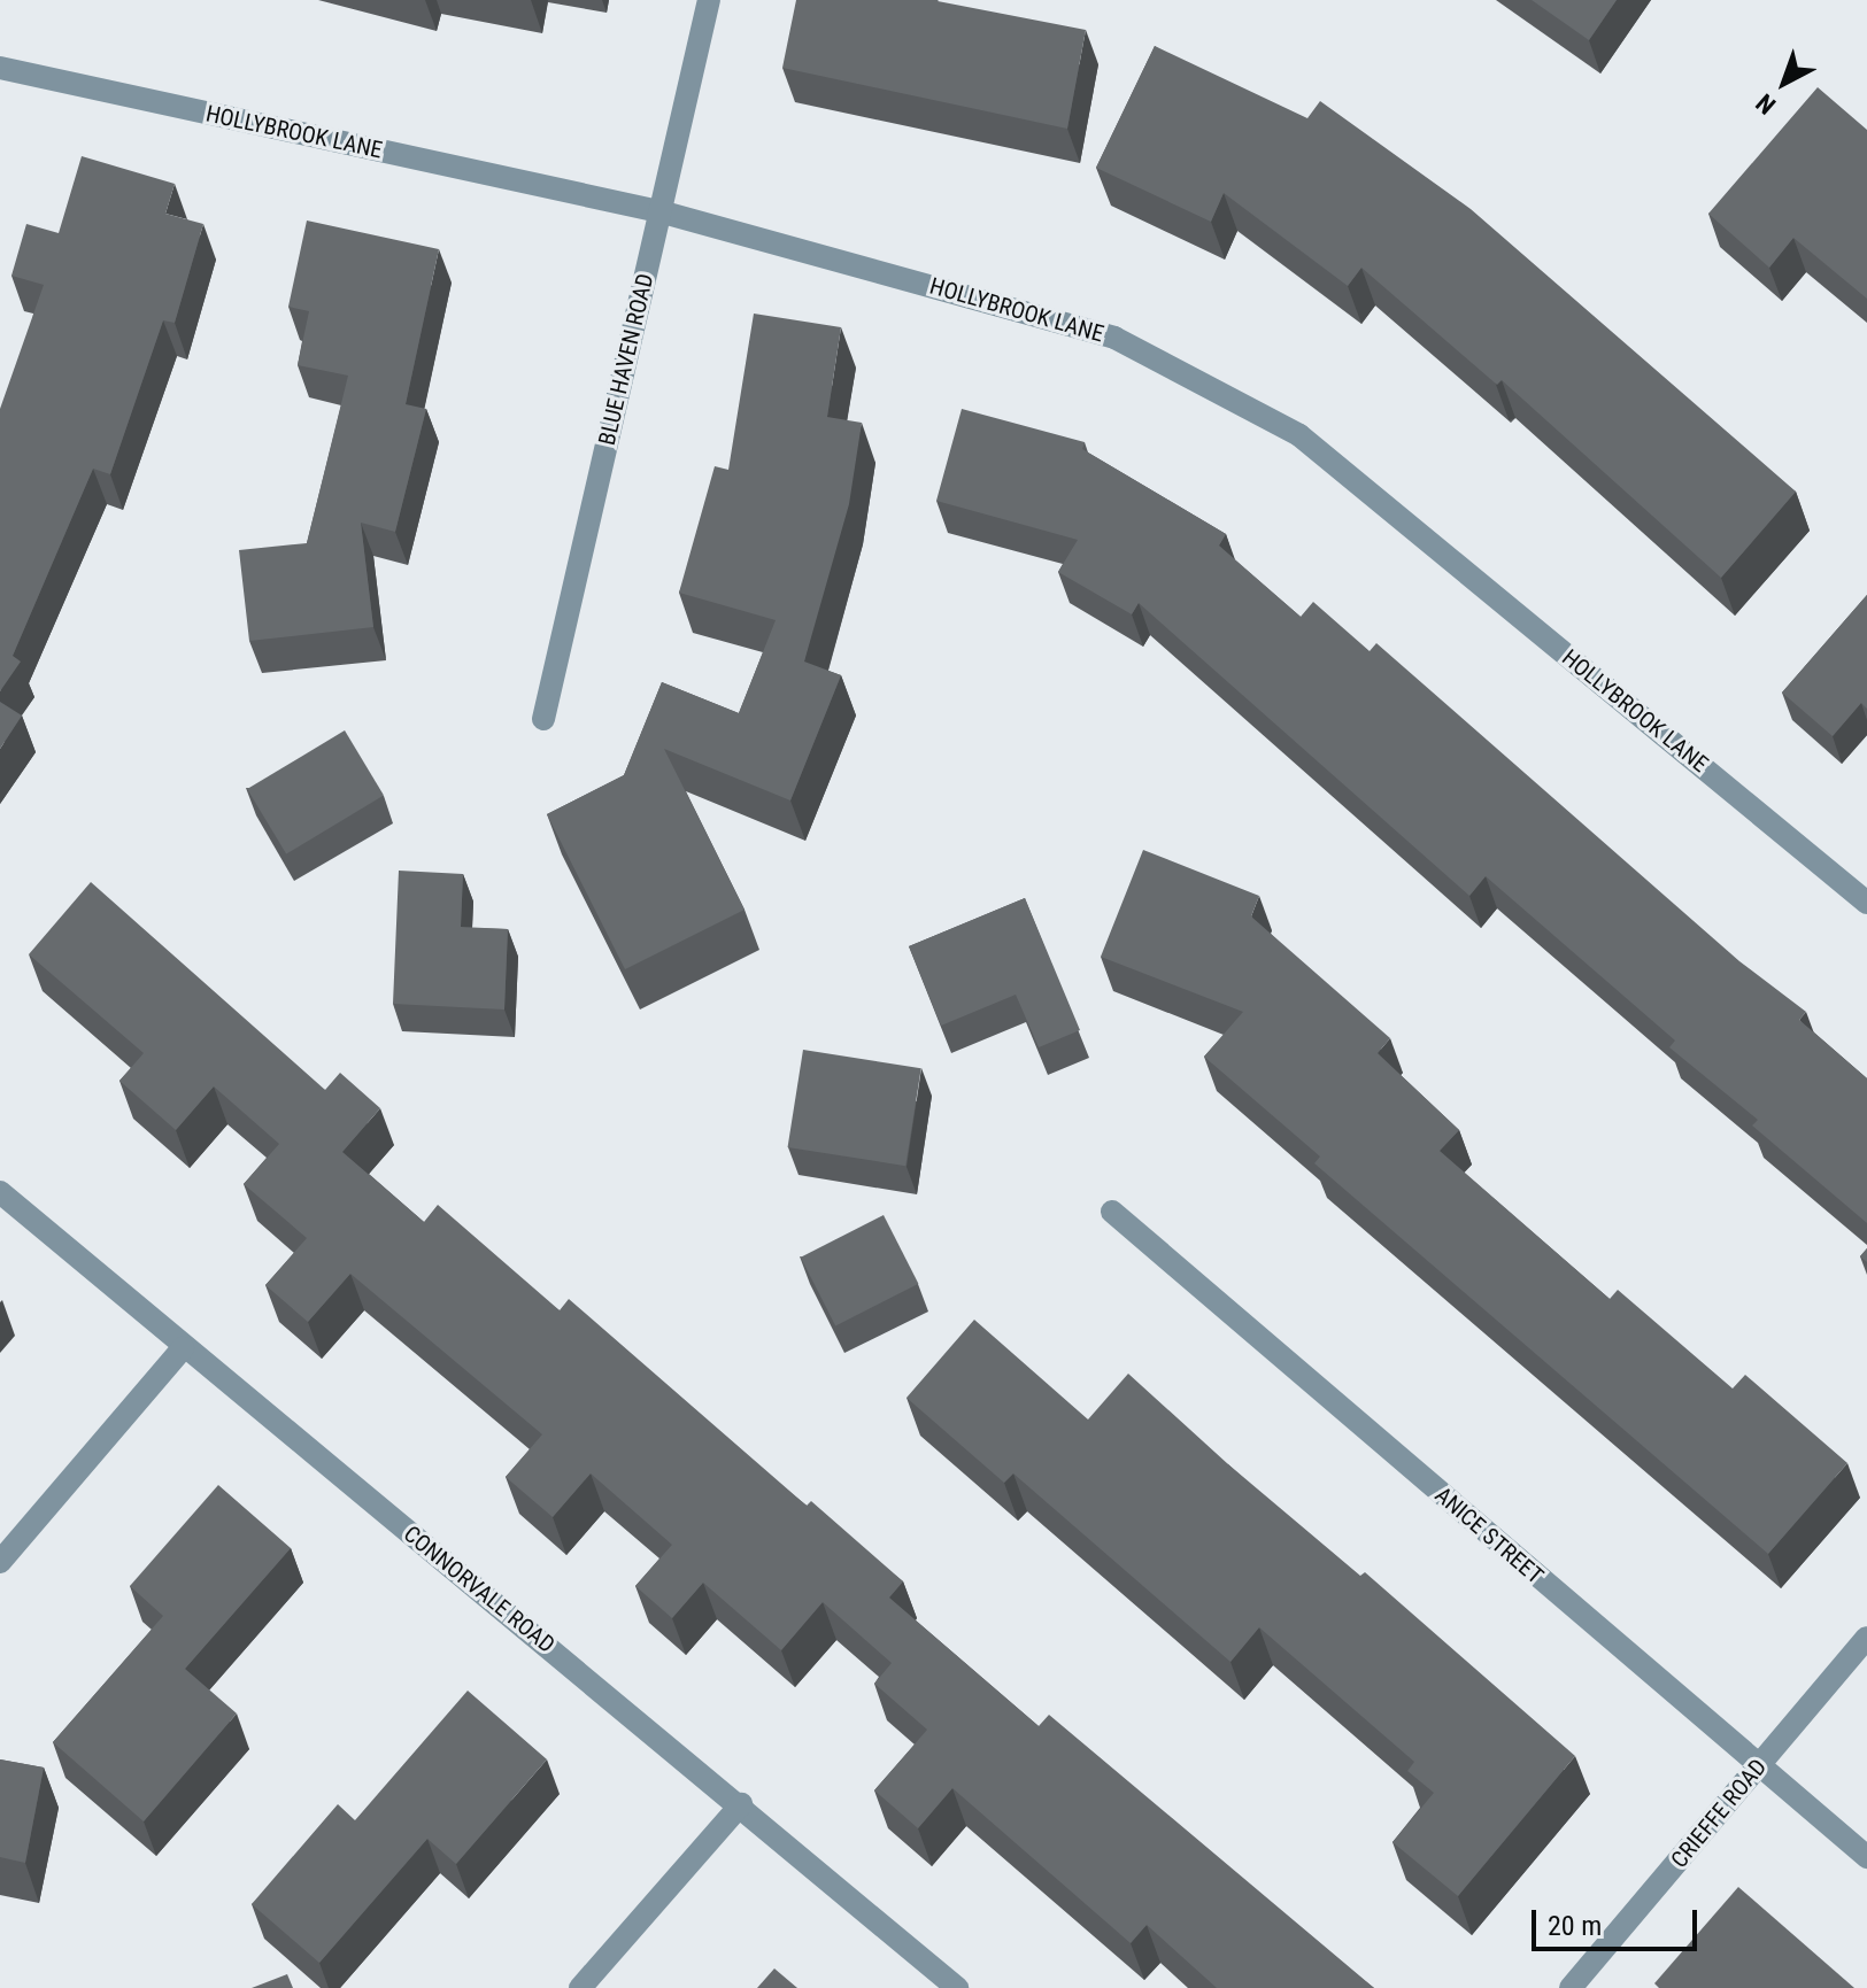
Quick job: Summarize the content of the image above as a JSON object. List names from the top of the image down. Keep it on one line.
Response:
{"streets":{"street":["HOLLYBROOK LANE","BLUE HAVEN ROAD","ANICE STREET","CONNORVALE ROAD","CRIEFFE ROAD"]},"crossings":[["HOLLYBROOK LANE","BLUE HAVEN ROAD"],["ANICE STREET","CRIEFFE ROAD"]],"scale_bar":"20 m","north":"bottom left"}
